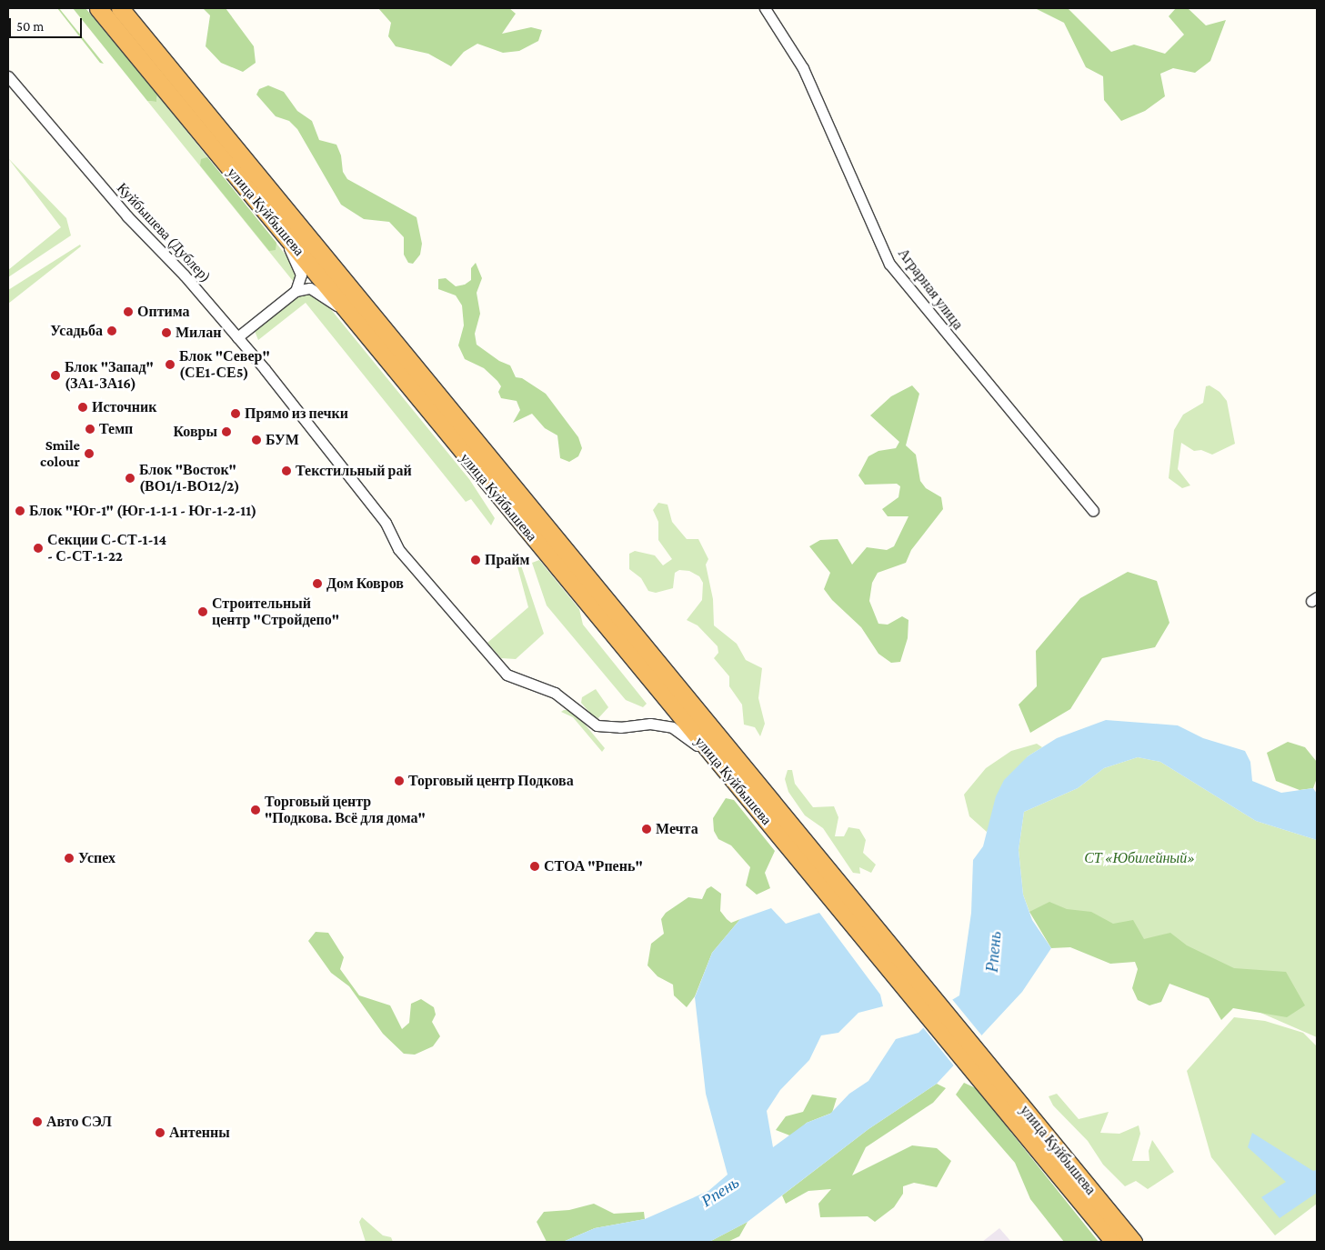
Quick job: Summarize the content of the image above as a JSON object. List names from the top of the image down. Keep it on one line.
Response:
{"streets":{"highway":["улица Куйбышева"],"street":["Куйбышева (Дублер)","Аграрная улица"]},"crossings":[["улица Куйбышева","Куйбышева (Дублер)"]],"water":["Рпень"],"parks":["СТ «Юбилейный»"],"places":["Оптима","Усадьба","Милан","Блок \"Север\" (СЕ1-СЕ5)","Блок \"Запад\" (ЗА1-ЗА16)","Источник","Прямо из печки","Темп","Ковры","БУМ","Smile colour","Текстильный рай","Блок \"Восток\" (ВО1/1-ВО12/2)","Блок \"Юг-1\" (Юг-1-1-1 - Юг-1-2-11)","Секции С-СТ-1-14 - С-СТ-1-22","Прайм","Дом Ковров","Строительный центр \"Стройдепо\"","Торговый центр Подкова","Торговый центр \"Подкова. Всё для дома\"","Мечта","Успех","СТОА \"Рпень\"","Авто СЭЛ","Антенны"],"scale_bar":"50 m"}
